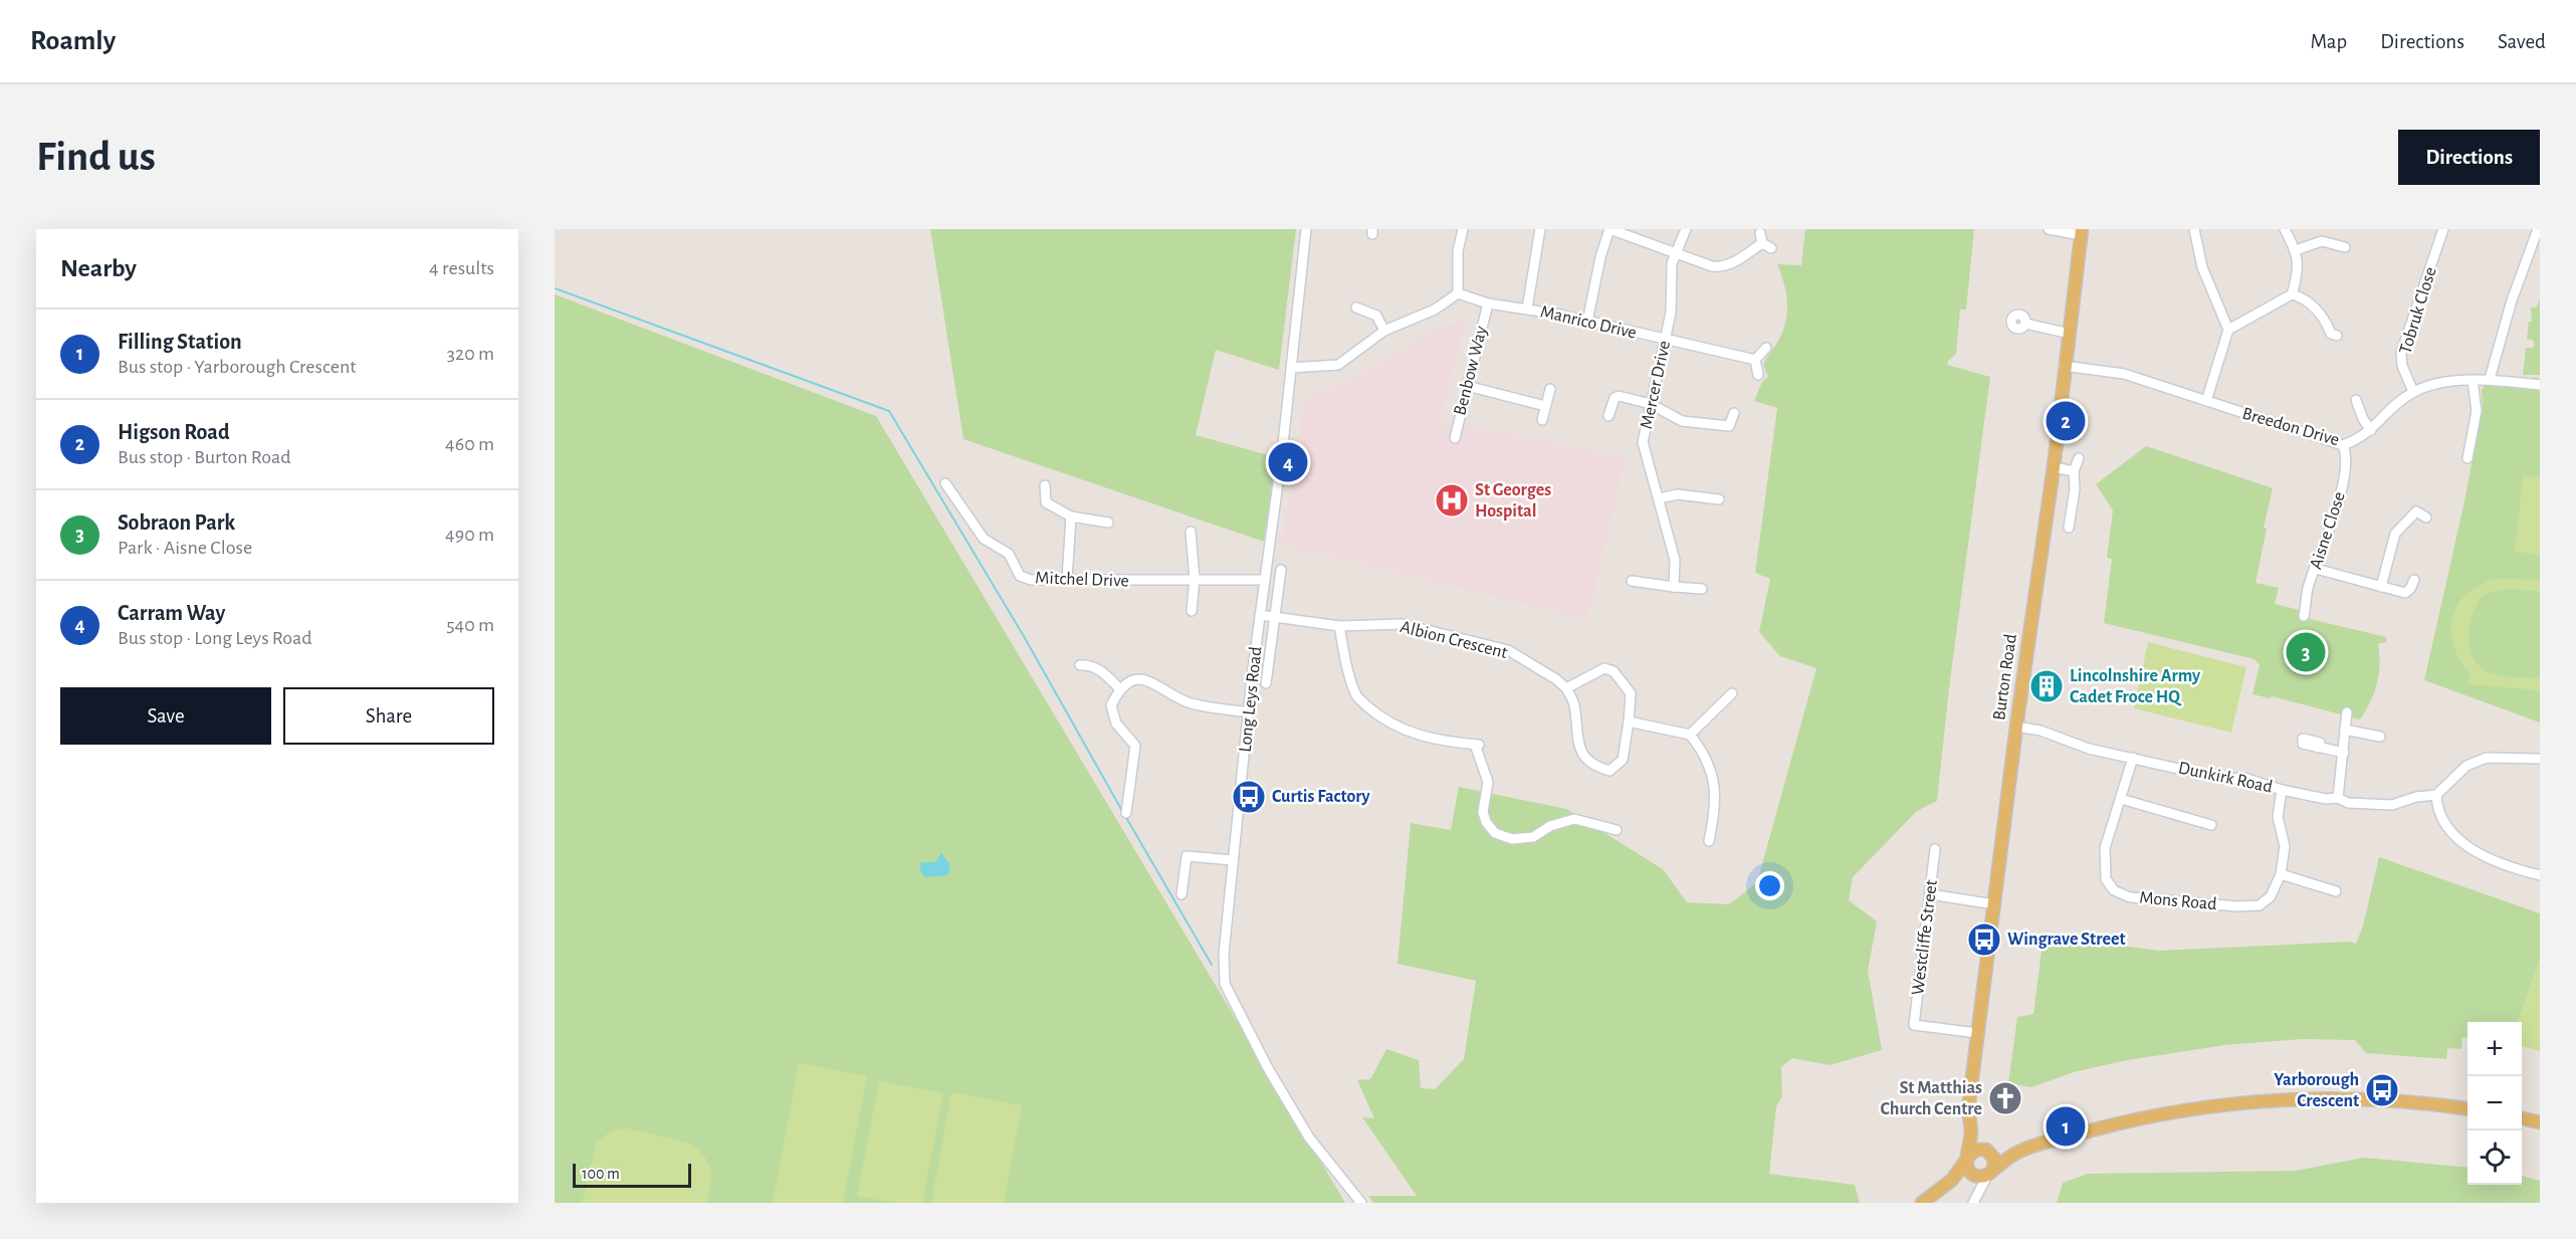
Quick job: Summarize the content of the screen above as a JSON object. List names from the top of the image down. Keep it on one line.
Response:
{"streets":{"main road":["Burton Road"],"street":["Tobruk Close","Manrico Drive","Benbow Way","Mercer Drive","Breedon Drive","Aisne Close","Mitchel Drive","Albion Crescent","Long Leys Road","Dunkirk Road","Mons Road","Westcliffe Street"]},"crossings":[["Tobruk Close","Breedon Drive"],["Manrico Drive","Benbow Way"],["Manrico Drive","Mercer Drive"],["Breedon Drive","Aisne Close"],["Breedon Drive","Burton Road"],["Mitchel Drive","Long Leys Road"],["Albion Crescent","Long Leys Road"],["Burton Road","Dunkirk Road"],["Burton Road","Westcliffe Street"],["Dunkirk Road","Mons Road"]],"places":{"hospital":["St Georges Hospital"],"building":["Lincolnshire Army Cadet Froce HQ"],"bus stop":["Curtis Factory","Wingrave Street","Yarborough Crescent"],"church":["St Matthias Church Centre"]},"scale_bar":"100 m","page":{"header":"Roamly","nav":["Map","Directions","Saved"],"buttons":["Directions",["Save","Share"]],"title":"Find us","heading":["Nearby","4 results"],"list":[{"mark":"1","name":"Filling Station","note":"Bus stop · Yarborough Crescent","value":"320 m"},{"mark":"2","name":"Higson Road","note":"Bus stop · Burton Road","value":"460 m"},{"mark":"3","name":"Sobraon Park","note":"Park · Aisne Close","value":"490 m"},{"mark":"4","name":"Carram Way","note":"Bus stop · Long Leys Road","value":"540 m"}],"pins":["2","4","3","1"],"map_buttons":["+","−"],"scale":"100 m"}}
